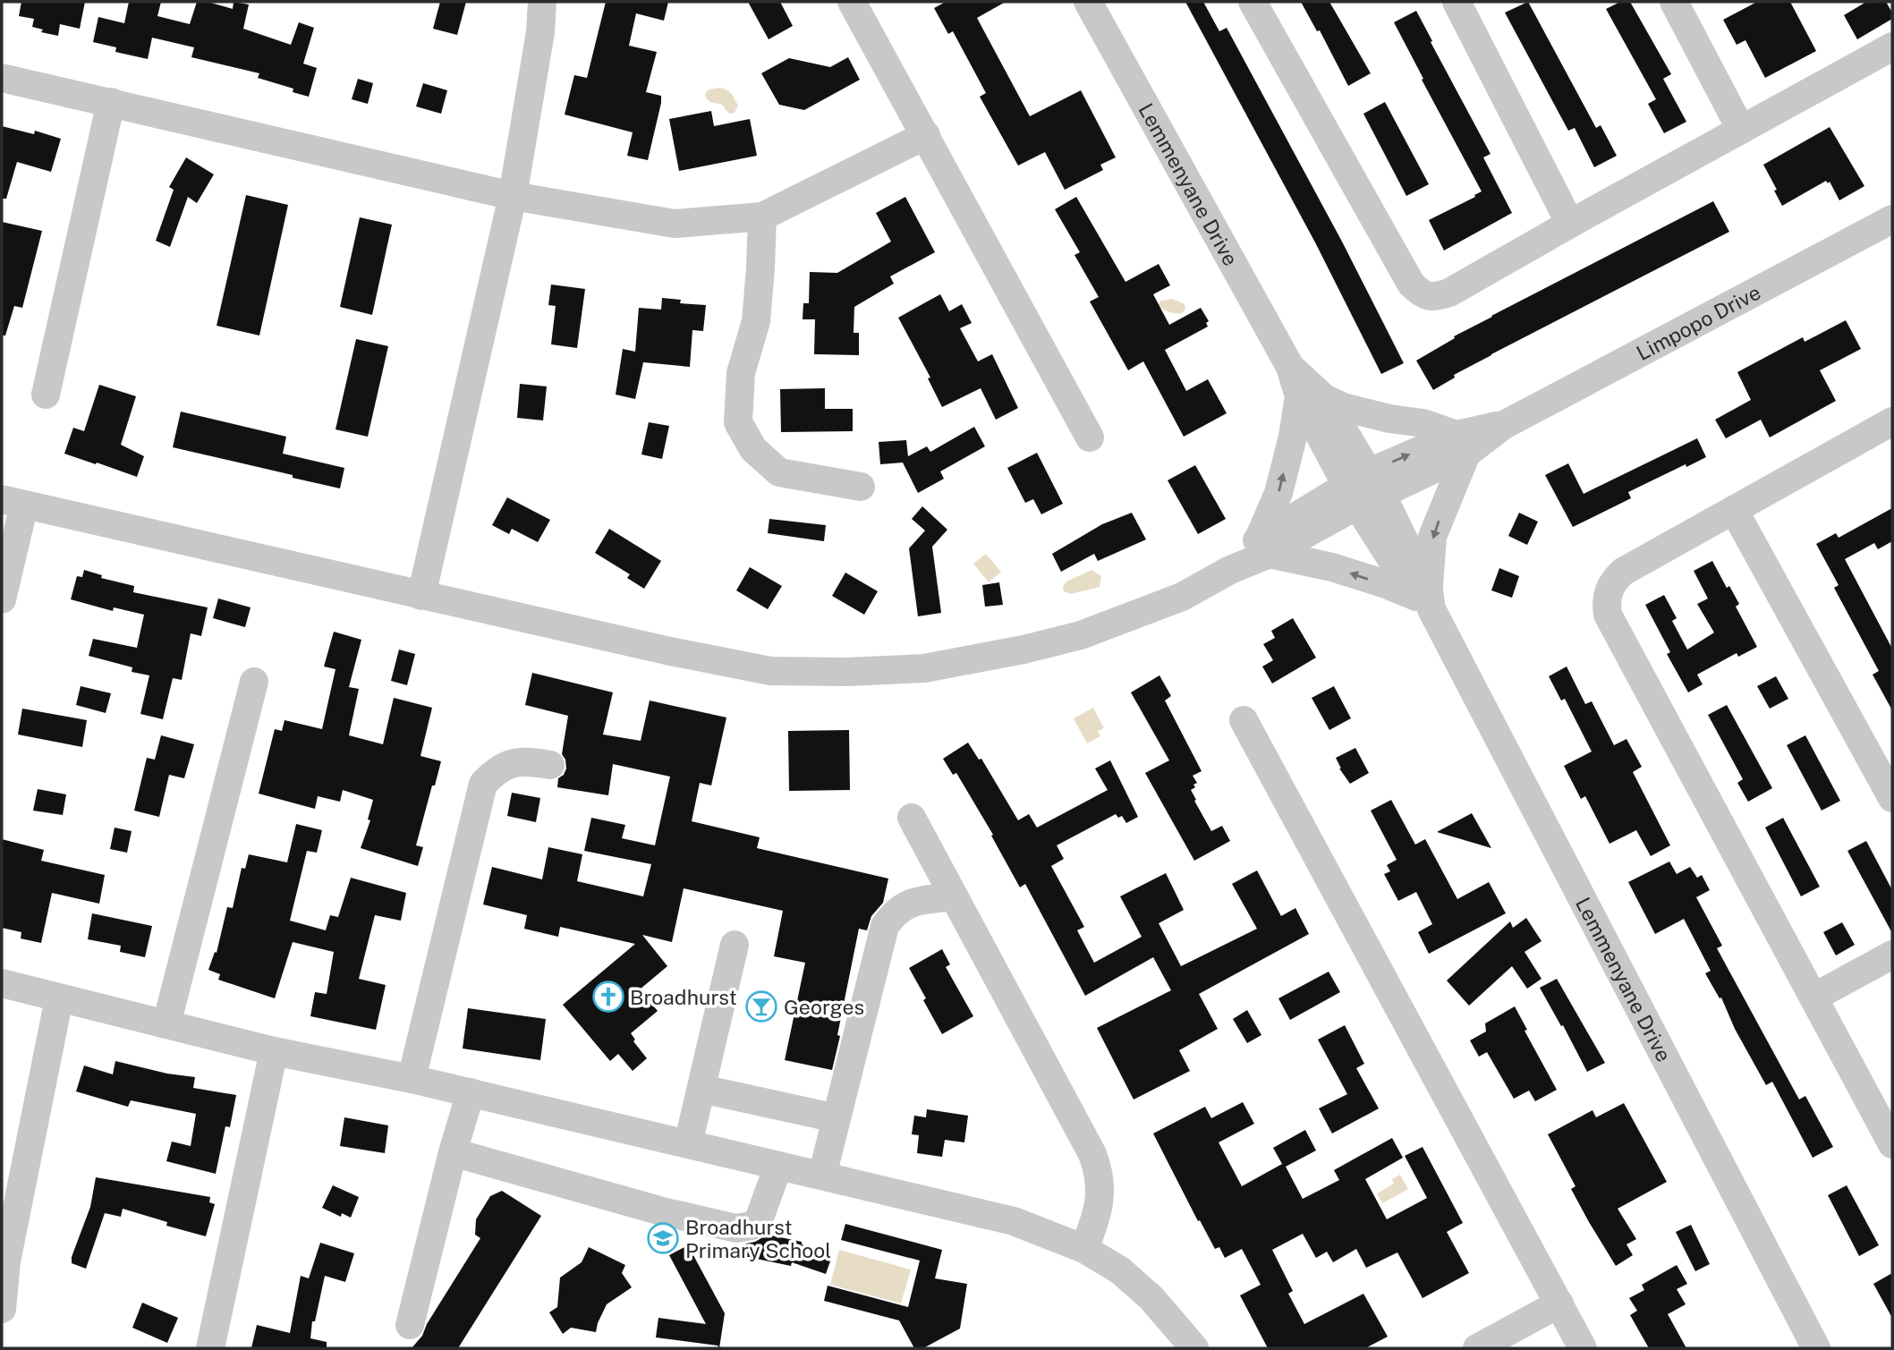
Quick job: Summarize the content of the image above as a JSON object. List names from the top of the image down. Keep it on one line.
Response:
{"streets":{"street":["Lemmenyane Drive","Limpopo Drive"]},"crossings":[["Lemmenyane Drive","Limpopo Drive"]],"places":{"church":["Broadhurst"],"bar":["Georges"],"school or university":["Broadhurst Primary School"]}}
